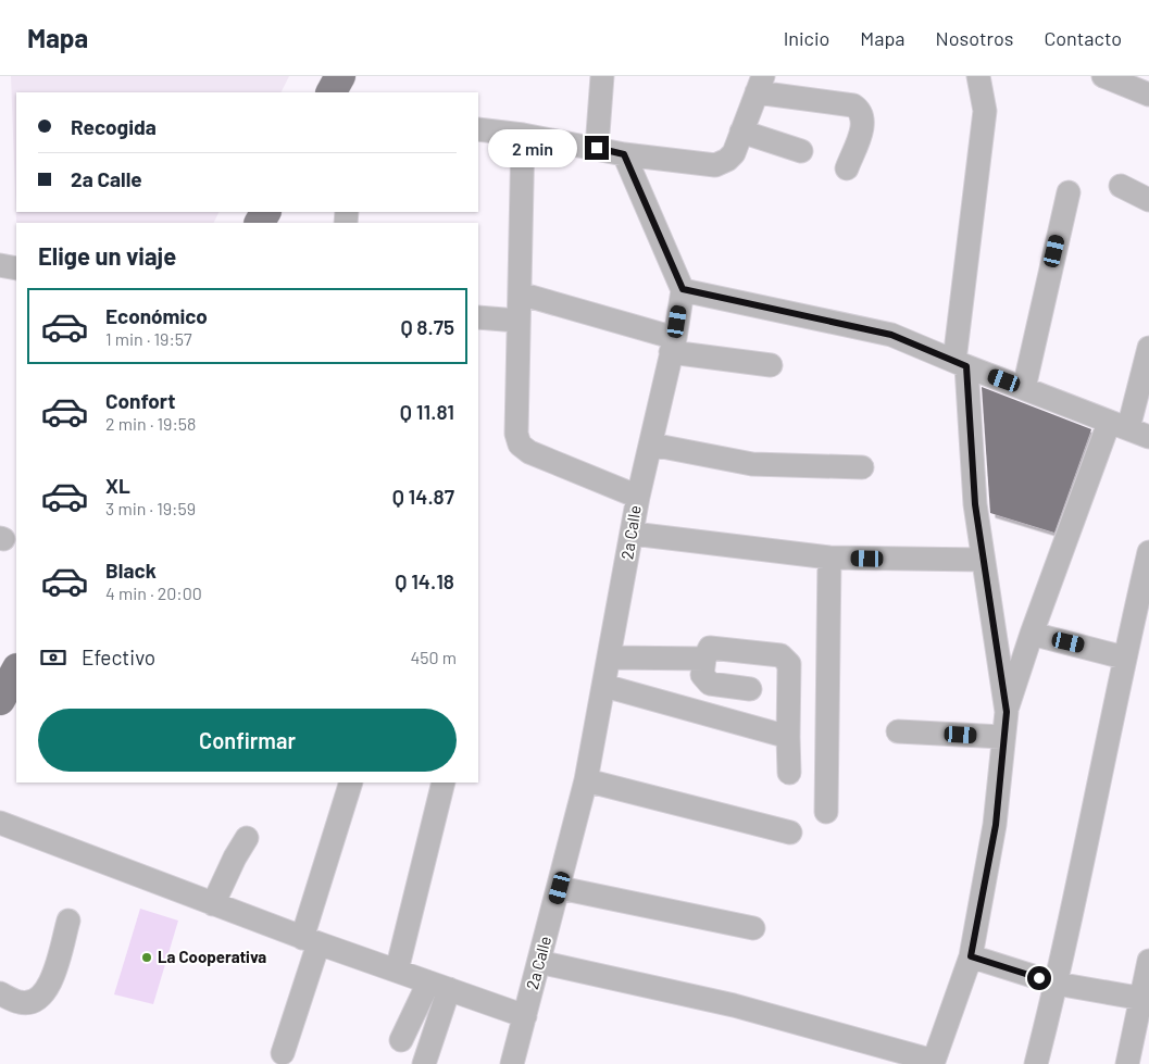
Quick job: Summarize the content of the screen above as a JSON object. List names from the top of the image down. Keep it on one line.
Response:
{"streets":{"street":["2a Calle"]},"places":["La Cooperativa"],"page":{"header":"Mapa","nav":["Inicio","Mapa","Nosotros","Contacto"],"banner":["Recogida","2a Calle"],"bubble":"2 min","heading":"Elige un viaje","list":[{"name":"Económico","note":"1 min · 19:57","value":"Q 8.75"},{"name":"Confort","note":"2 min · 19:58","value":"Q 11.81"},{"name":"XL","note":"3 min · 19:59","value":"Q 14.87"},{"name":"Black","note":"4 min · 20:00","value":"Q 14.18"}],"pay":["Efectivo","450 m"],"buttons":"Confirmar"}}
